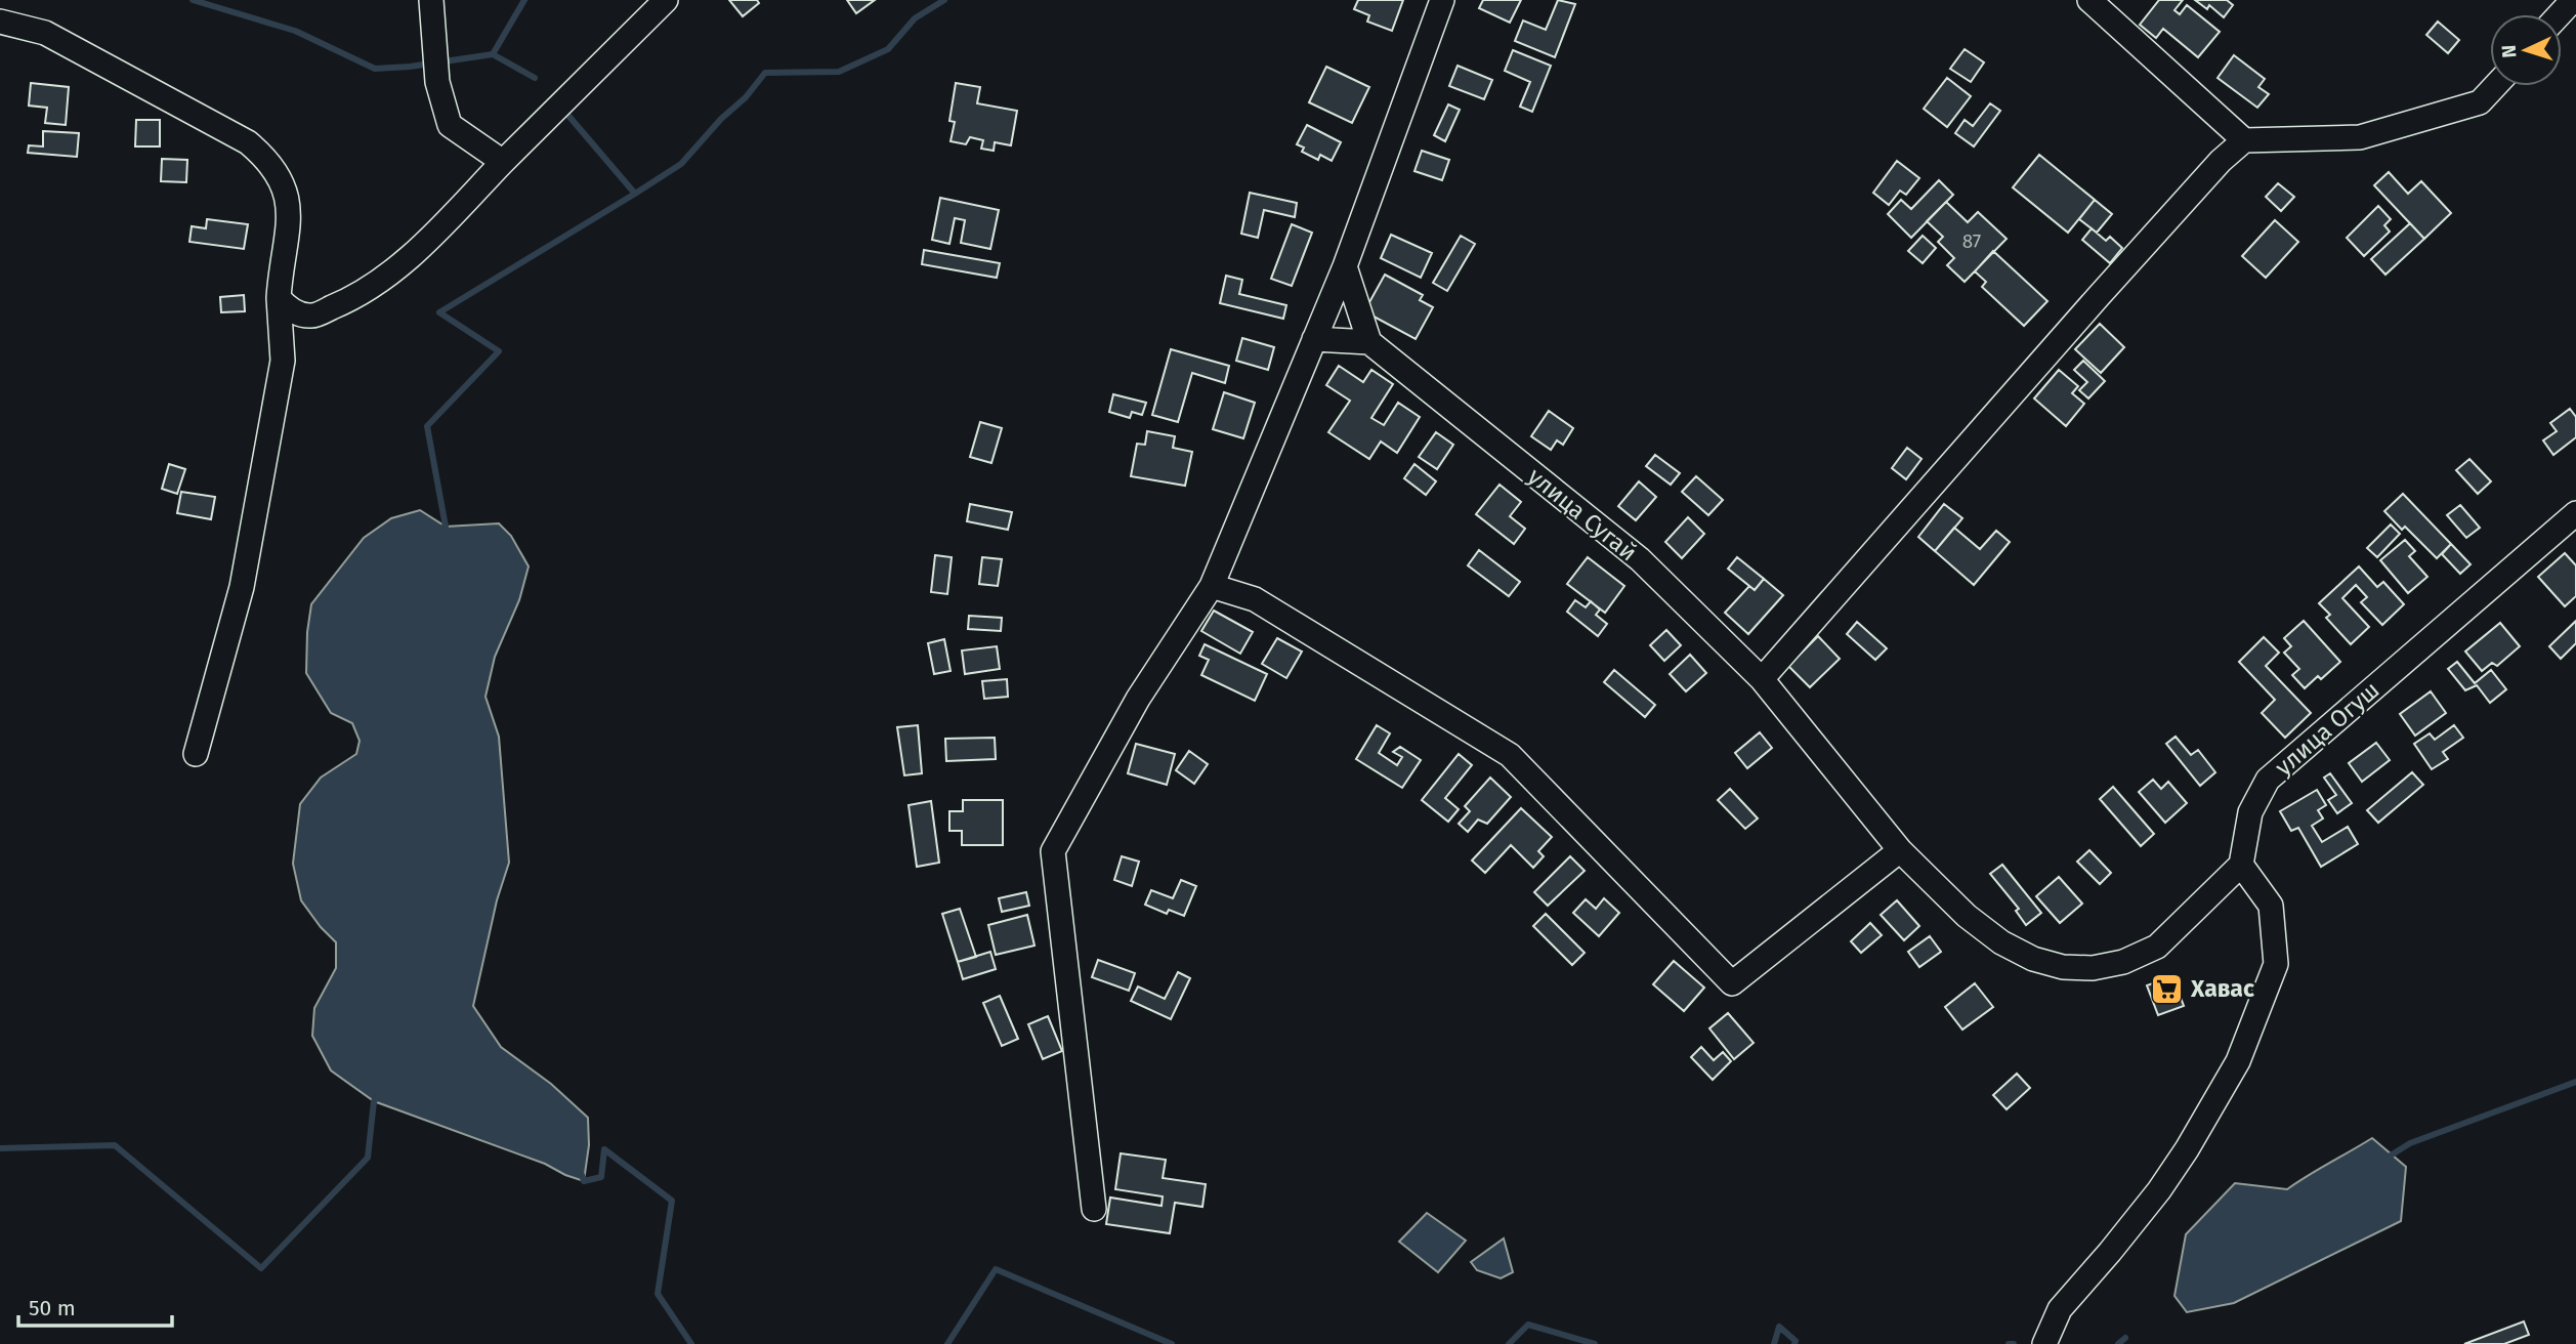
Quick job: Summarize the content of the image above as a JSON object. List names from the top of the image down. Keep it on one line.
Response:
{"streets":{"street":["улица Сугай","улица Огуш"]},"crossings":[["улица Сугай","улица Огуш"]],"places":{"supermarket":["Хавас"]},"house_numbers":["87"],"scale_bar":"50 m","north":"left"}
